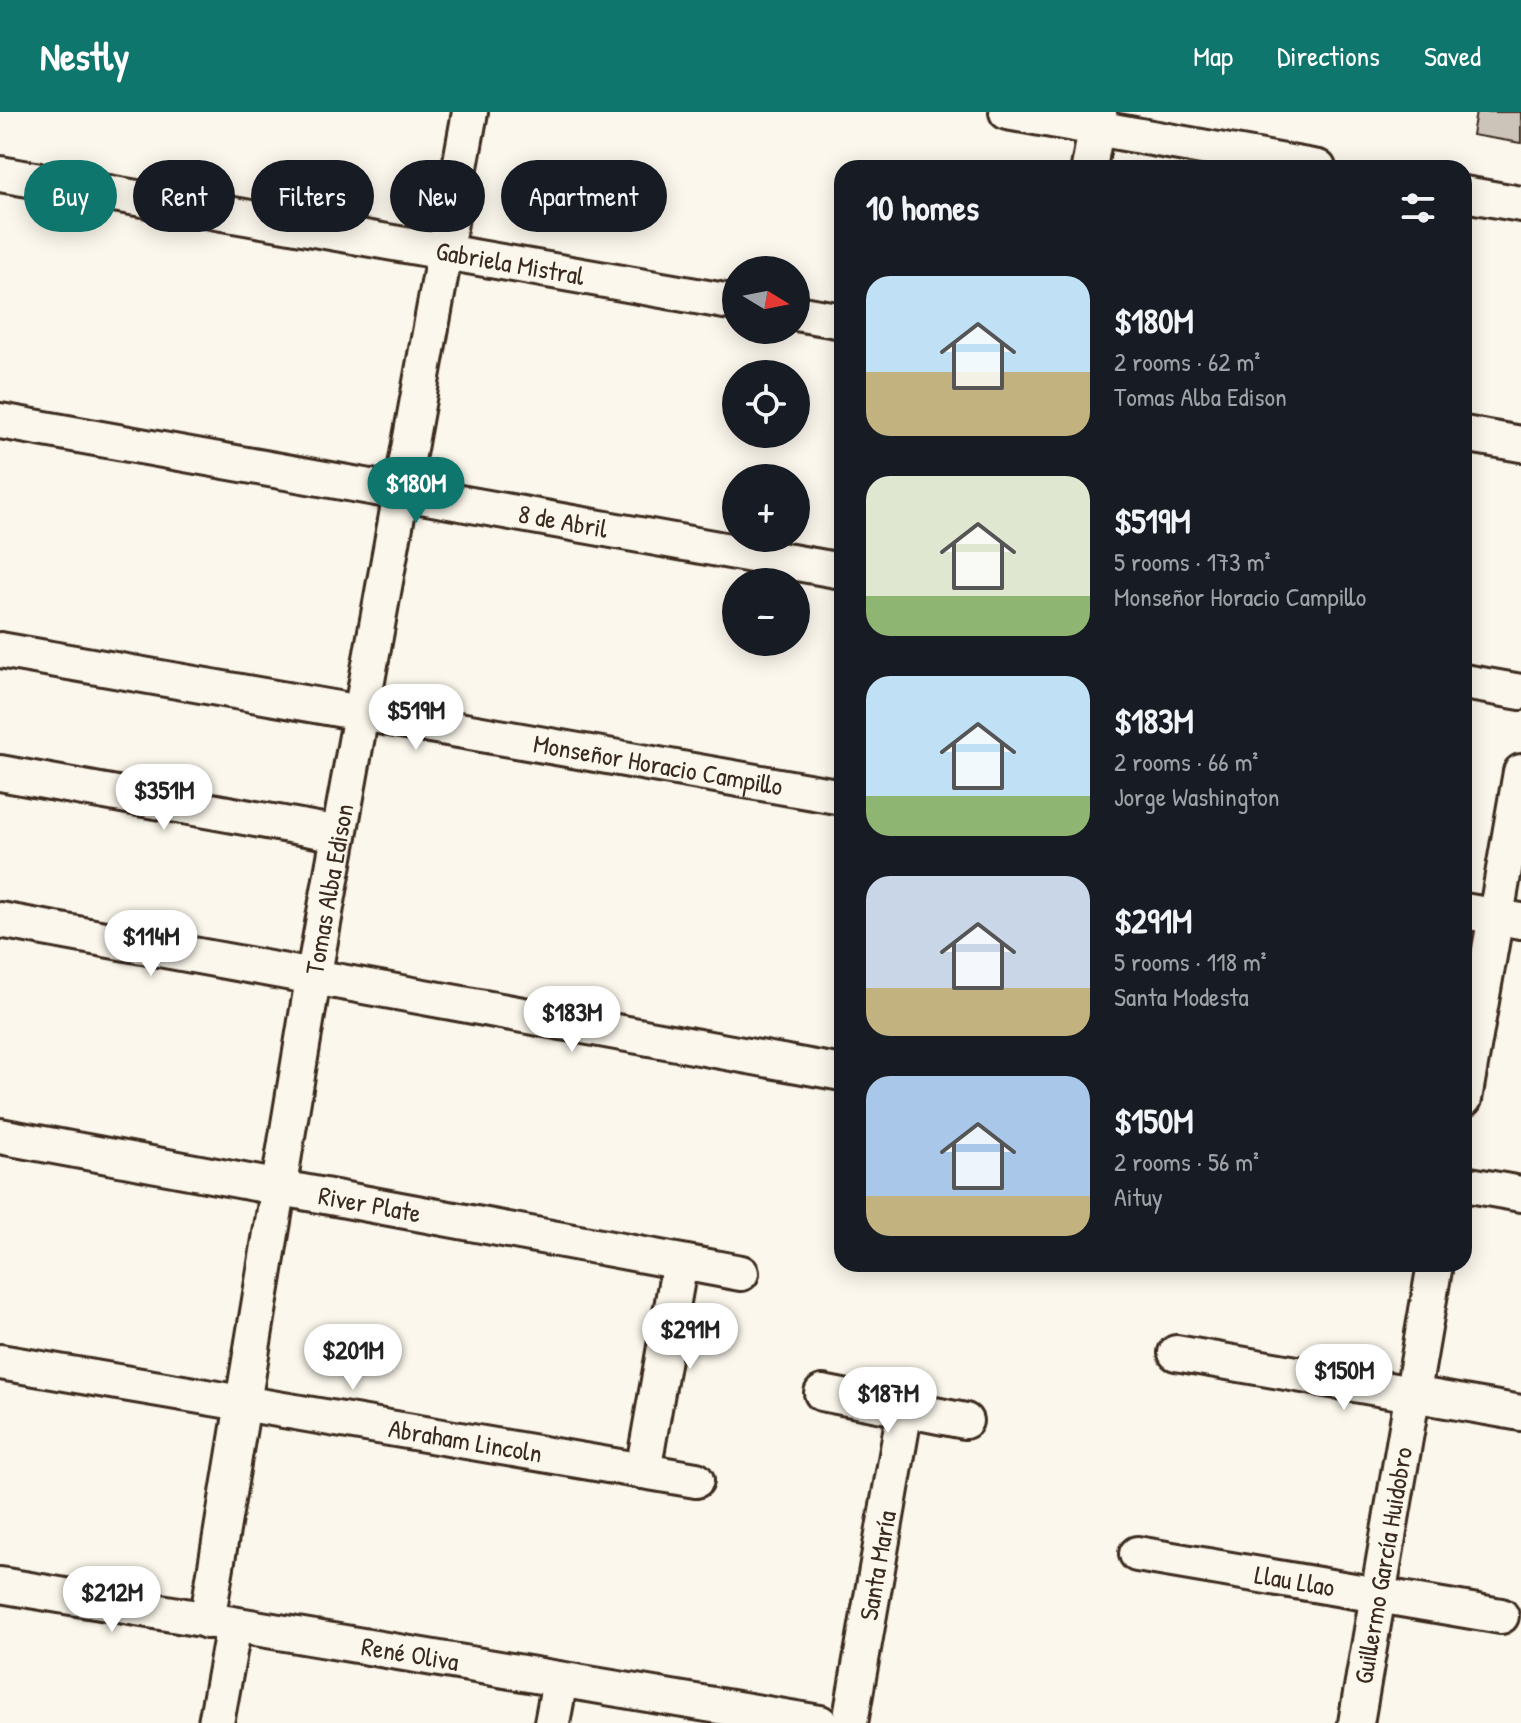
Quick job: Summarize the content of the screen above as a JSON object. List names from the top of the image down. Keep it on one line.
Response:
{"streets":{"street":["Gabriela Mistral","8 de Abril","Monseñor Horacio Campillo","Tomas Alba Edison","River Plate","Abraham Lincoln","Guillermo García Huidobro","Santa María","Llau Llao","René Oliva"]},"crossings":[["Gabriela Mistral","Tomas Alba Edison"],["8 de Abril","Tomas Alba Edison"],["Monseñor Horacio Campillo","Tomas Alba Edison"],["Tomas Alba Edison","River Plate"],["Tomas Alba Edison","Abraham Lincoln"],["Tomas Alba Edison","René Oliva"],["Guillermo García Huidobro","Llau Llao"]],"north":"right","page":{"header":"Nestly","nav":["Map","Directions","Saved"],"chip":["Buy","Rent","Filters","New","Apartment"],"heading":"10 homes","map_buttons":["+","−"],"list":[{"name":"$180M","note":"2 rooms · 62 m² · Tomas Alba Edison"},{"name":"$519M","note":"5 rooms · 173 m² · Monseñor Horacio Campillo"},{"name":"$183M","note":"2 rooms · 66 m² · Jorge Washington"},{"name":"$291M","note":"5 rooms · 118 m² · Santa Modesta"},{"name":"$150M","note":"2 rooms · 56 m² · Aituy"}],"price":["$180M","$519M","$351M","$114M","$183M","$291M","$201M","$150M","$187M","$212M"]}}
